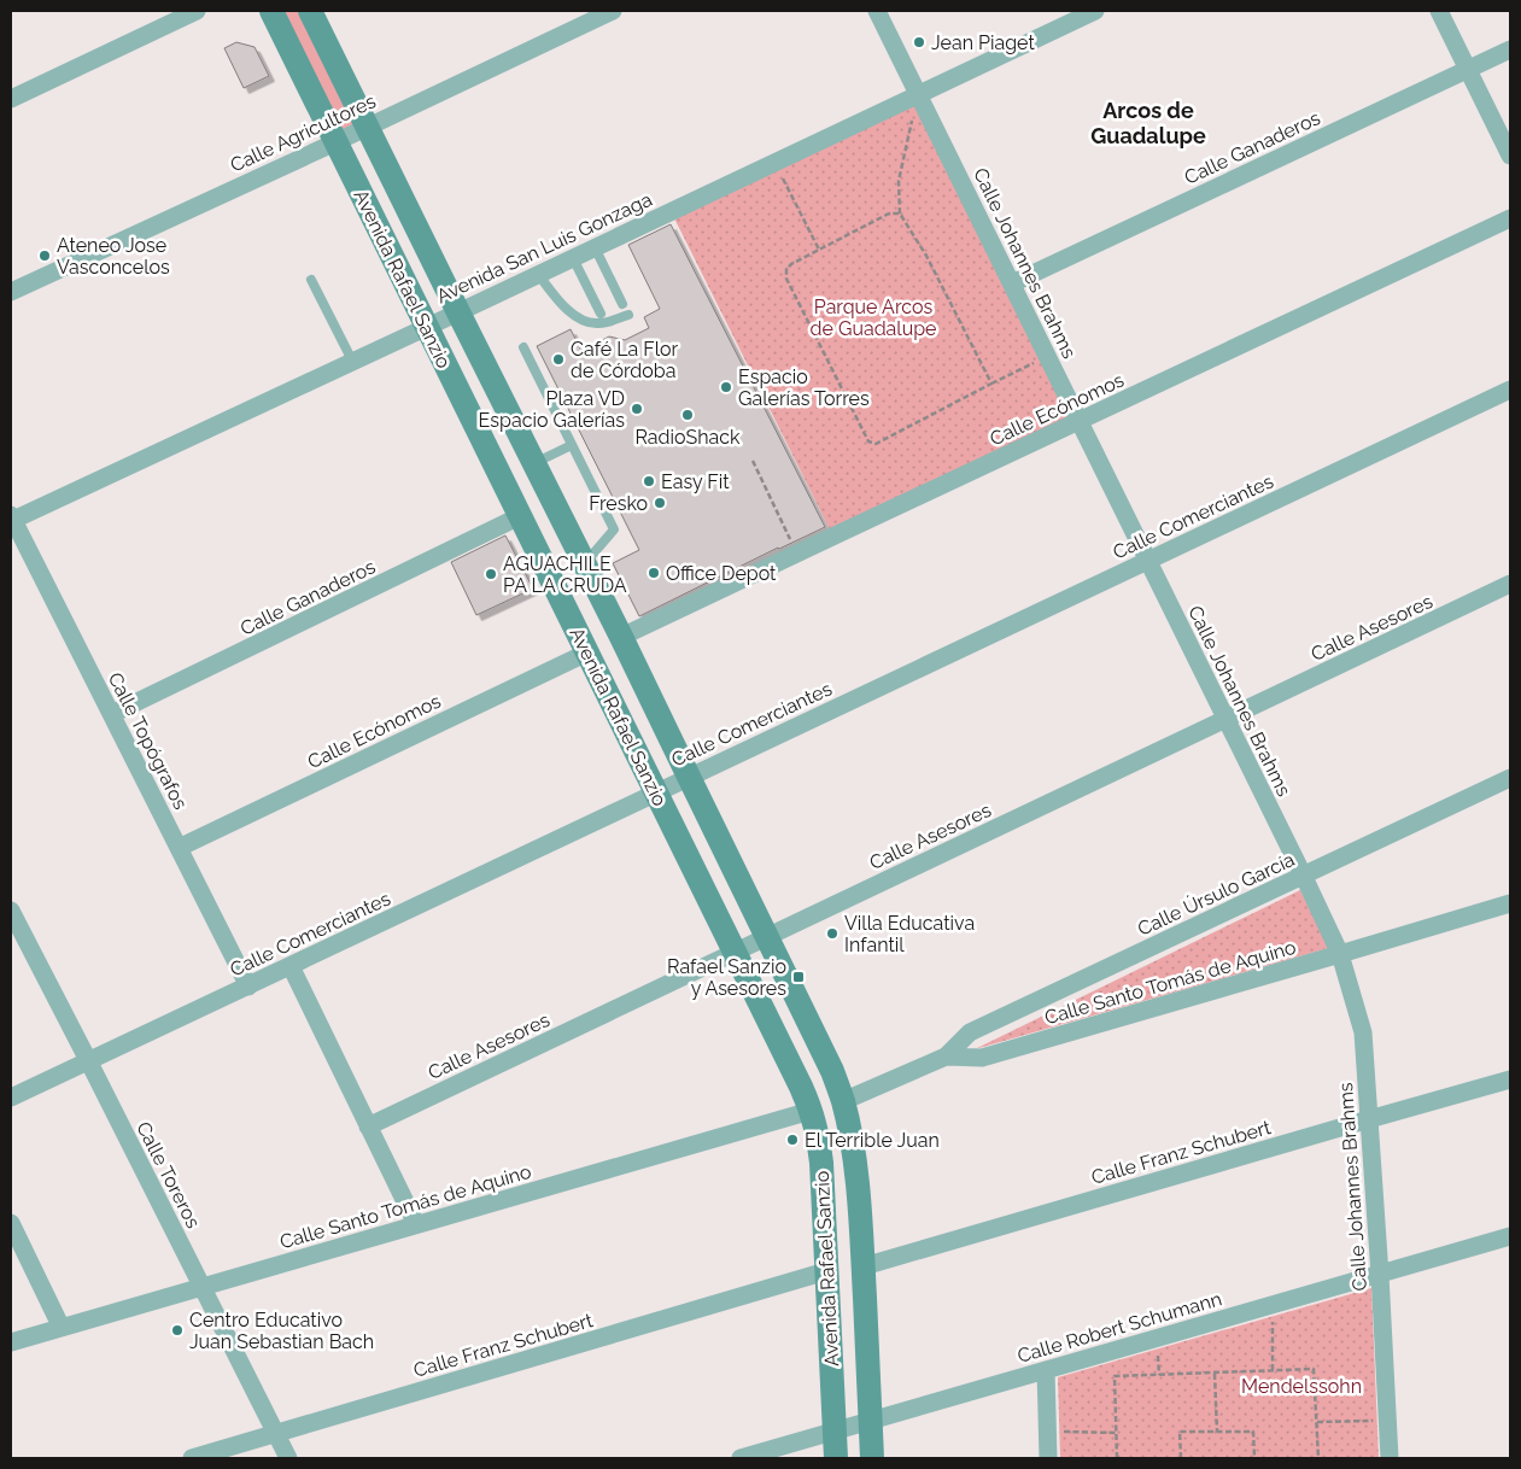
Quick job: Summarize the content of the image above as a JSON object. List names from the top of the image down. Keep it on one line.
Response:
{"streets":{"main road":["Avenida Rafael Sanzio"],"street":["Calle Agricultores","Calle Ganaderos","Avenida San Luis Gonzaga","Calle Johannes Brahms","Calle Ecónomos","Calle Comerciantes","Calle Asesores","Calle Topógrafos","Calle Úrsulo García","Calle Santo Tomás de Aquino","Calle Franz Schubert","Calle Toreros","Calle Robert Schumann"]},"crossings":[["Calle Agricultores","Avenida Rafael Sanzio"],["Calle Ganaderos","Calle Johannes Brahms"],["Calle Ganaderos","Avenida Rafael Sanzio"],["Calle Ganaderos","Calle Topógrafos"],["Avenida San Luis Gonzaga","Calle Johannes Brahms"],["Avenida San Luis Gonzaga","Avenida Rafael Sanzio"],["Avenida San Luis Gonzaga","Calle Topógrafos"],["Calle Johannes Brahms","Calle Ecónomos"],["Calle Johannes Brahms","Calle Comerciantes"],["Calle Johannes Brahms","Calle Asesores"],["Calle Johannes Brahms","Calle Úrsulo García"],["Calle Johannes Brahms","Calle Santo Tomás de Aquino"],["Calle Johannes Brahms","Calle Franz Schubert"],["Calle Johannes Brahms","Calle Robert Schumann"],["Avenida Rafael Sanzio","Calle Ecónomos"],["Avenida Rafael Sanzio","Calle Comerciantes"],["Avenida Rafael Sanzio","Calle Asesores"],["Avenida Rafael Sanzio","Calle Santo Tomás de Aquino"],["Avenida Rafael Sanzio","Calle Franz Schubert"],["Avenida Rafael Sanzio","Calle Robert Schumann"],["Calle Ecónomos","Calle Topógrafos"],["Calle Comerciantes","Calle Topógrafos"],["Calle Comerciantes","Calle Toreros"],["Calle Úrsulo García","Calle Santo Tomás de Aquino"],["Calle Santo Tomás de Aquino","Calle Toreros"],["Calle Franz Schubert","Calle Toreros"]],"districts":["Arcos de Guadalupe"],"parks":["Parque Arcos de Guadalupe","Mendelssohn"],"places":{"other":["Jean Piaget","Ateneo Jose Vasconcelos","Café La Flor de Córdoba","Espacio Galerías Torres","Plaza VD Espacio Galerías","RadioShack","Easy Fit","Fresko","Office Depot","AGUACHILE PA LA CRUDA","Villa Educativa Infantil","El Terrible Juan","Centro Educativo Juan Sebastian Bach"],"transit":["Rafael Sanzio y Asesores"]}}
